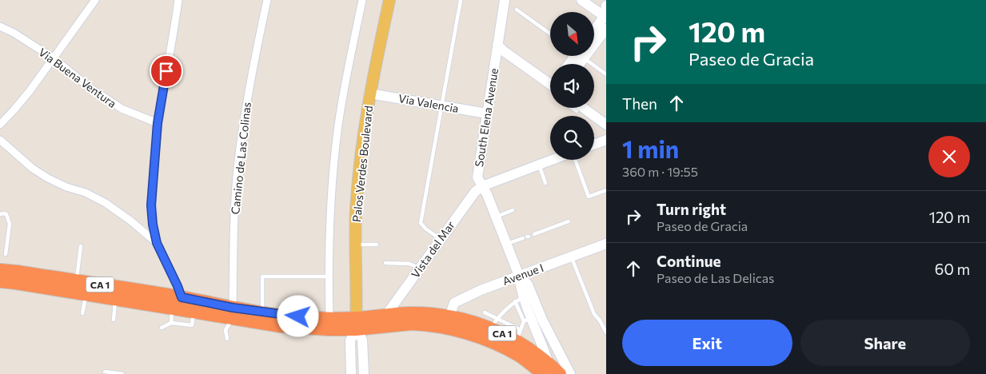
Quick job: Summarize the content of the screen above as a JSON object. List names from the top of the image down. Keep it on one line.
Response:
{"streets":{"highway":["CA 1"],"main road":["Palos Verdes Boulevard"],"street":["Via Buena Ventura","Via Valencia","South Elena Avenue","Camino de Las Colinas","Vista del Mar","Avenue I"]},"crossings":[["Via Valencia","South Elena Avenue"],["Via Valencia","Palos Verdes Boulevard"],["South Elena Avenue","Vista del Mar"],["South Elena Avenue","Avenue I"],["South Elena Avenue","CA 1"],["Camino de Las Colinas","CA 1"],["Palos Verdes Boulevard","CA 1"],["Vista del Mar","CA 1"],["Avenue I","CA 1"]],"north":"bottom right","page":{"turn":["120 m","Paseo de Gracia"],"then":"Then","heading":["1 min","360 m · 19:55"],"list":[{"name":"Turn right","note":"Paseo de Gracia","value":"120 m"},{"name":"Continue","note":"Paseo de Las Delicas","value":"60 m"}],"buttons":["Exit","Share"]}}
